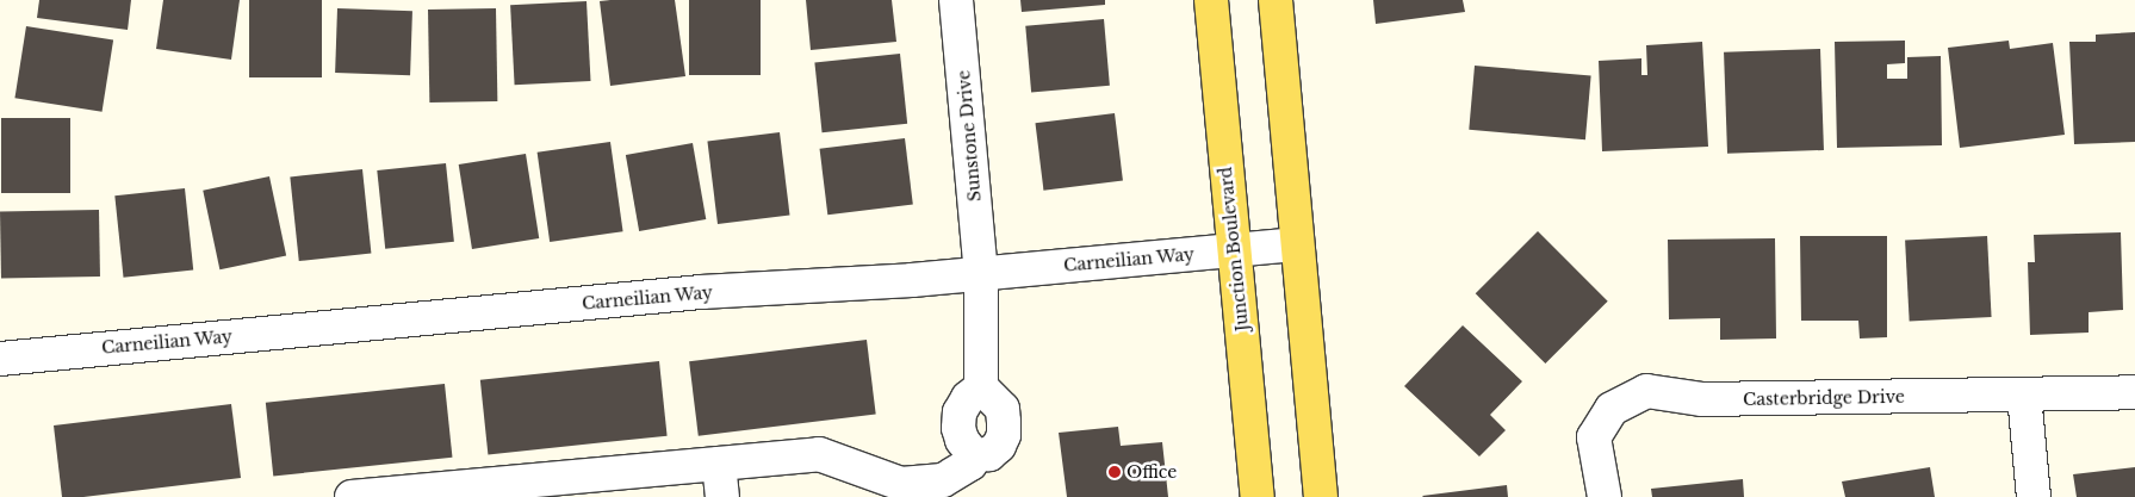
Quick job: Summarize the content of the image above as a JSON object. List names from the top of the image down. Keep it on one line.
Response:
{"streets":{"main road":["Junction Boulevard"],"street":["Sunstone Drive","Carneilian Way","Casterbridge Drive"]},"crossings":[["Sunstone Drive","Carneilian Way"],["Junction Boulevard","Carneilian Way"]],"places":["Office"]}
